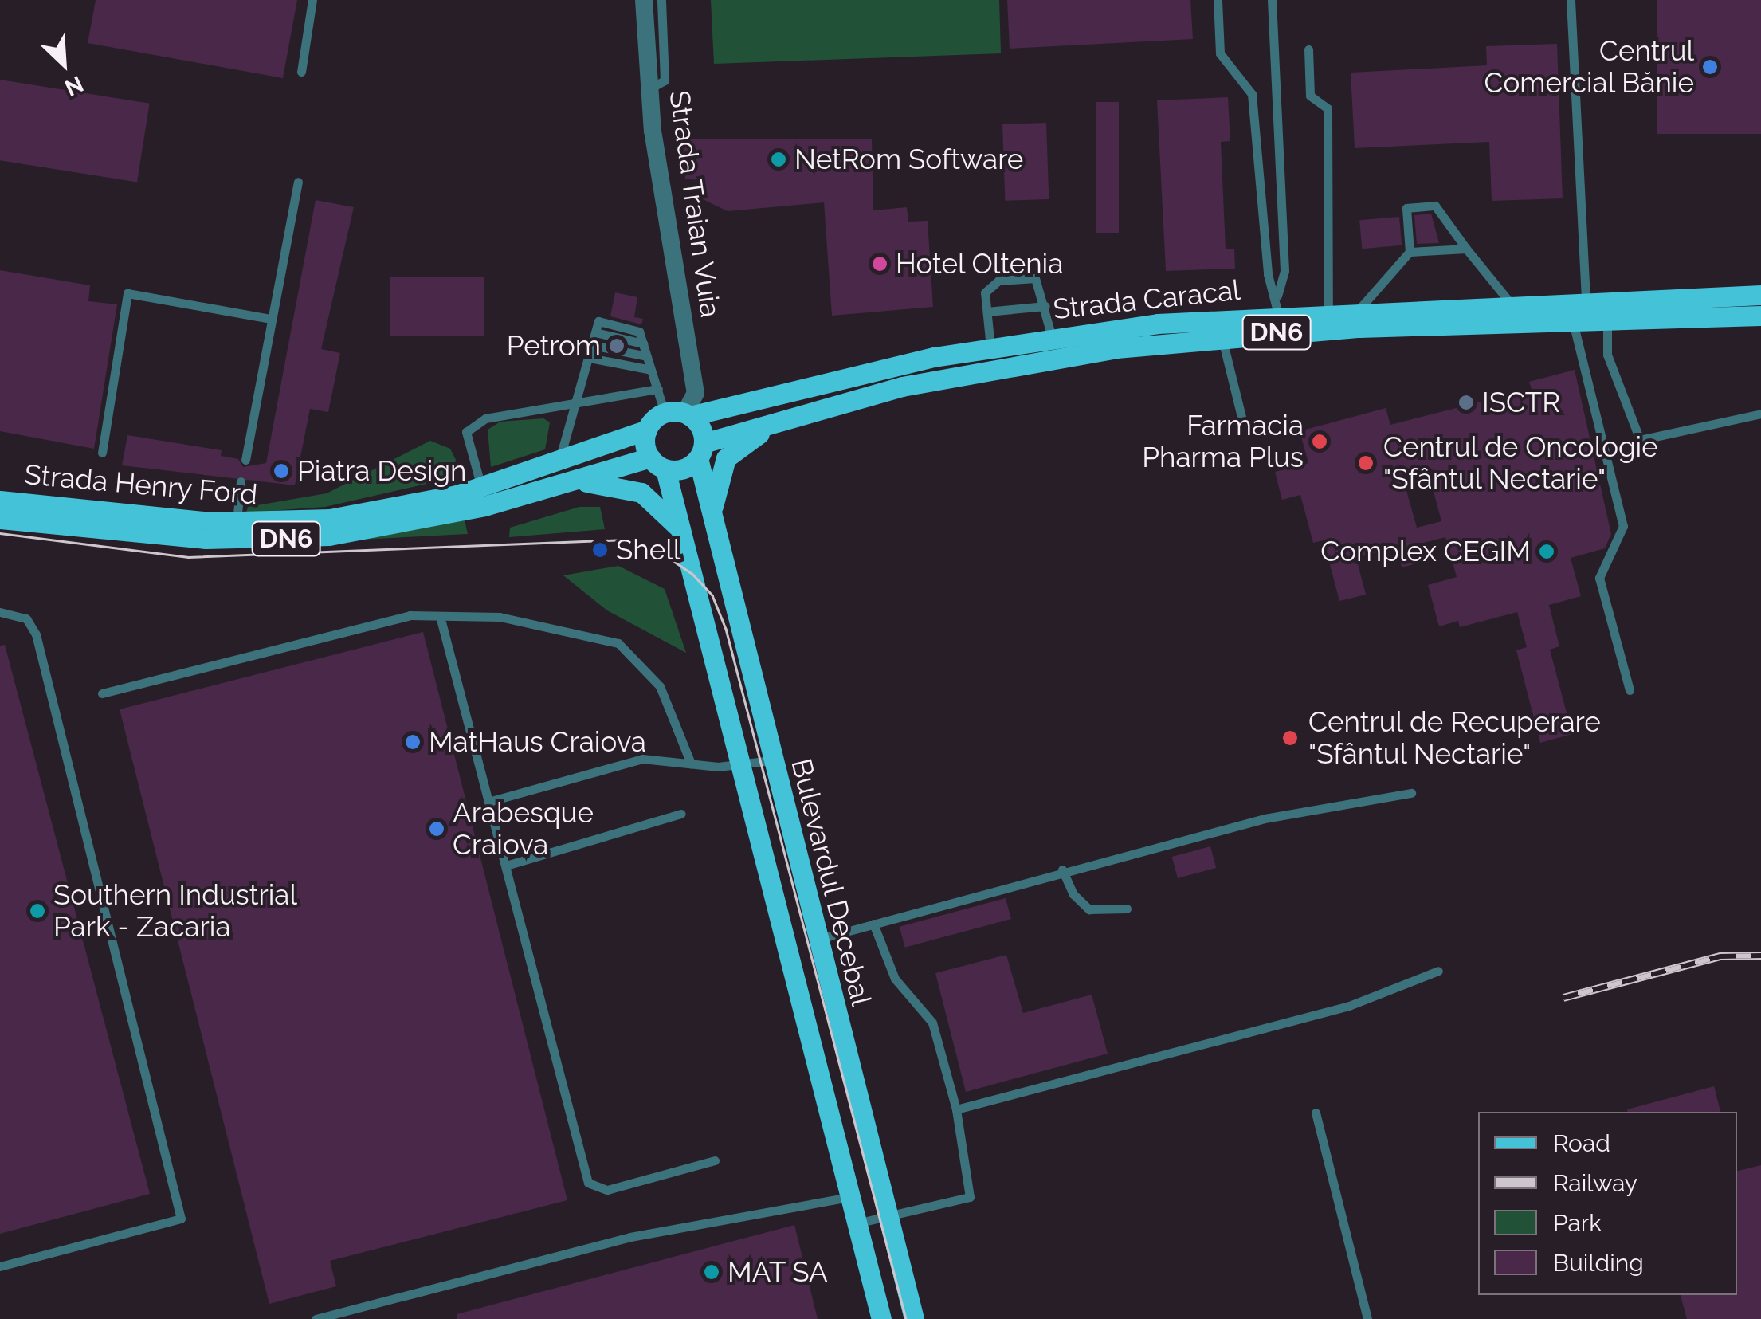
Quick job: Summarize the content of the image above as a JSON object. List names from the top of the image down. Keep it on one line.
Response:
{"streets":{"main road":["Strada Caracal","DN6","Strada Henry Ford","Bulevardul Decebal"],"street":["Strada Traian Vuia"]},"crossings":[["Strada Traian Vuia","Strada Caracal"],["Strada Traian Vuia","DN6"],["Strada Traian Vuia","Bulevardul Decebal"],["Strada Caracal","DN6"],["Strada Caracal","Bulevardul Decebal"],["DN6","Strada Henry Ford"],["DN6","Bulevardul Decebal"],["Strada Henry Ford","Bulevardul Decebal"]],"places":["Centrul Comercial Bănie","NetRom Software","Hotel Oltenia","Petrom","ISCTR","Farmacia Pharma Plus","Centrul de Oncologie \"Sfântul Nectarie\"","Piatra Design","Shell","Complex CEGIM","Centrul de Recuperare \"Sfântul Nectarie\"","MatHaus Craiova","Arabesque Craiova","Southern Industrial Park - Zacaria","MAT SA"],"legend":["Road","Railway","Park","Building"],"north":"bottom right"}
